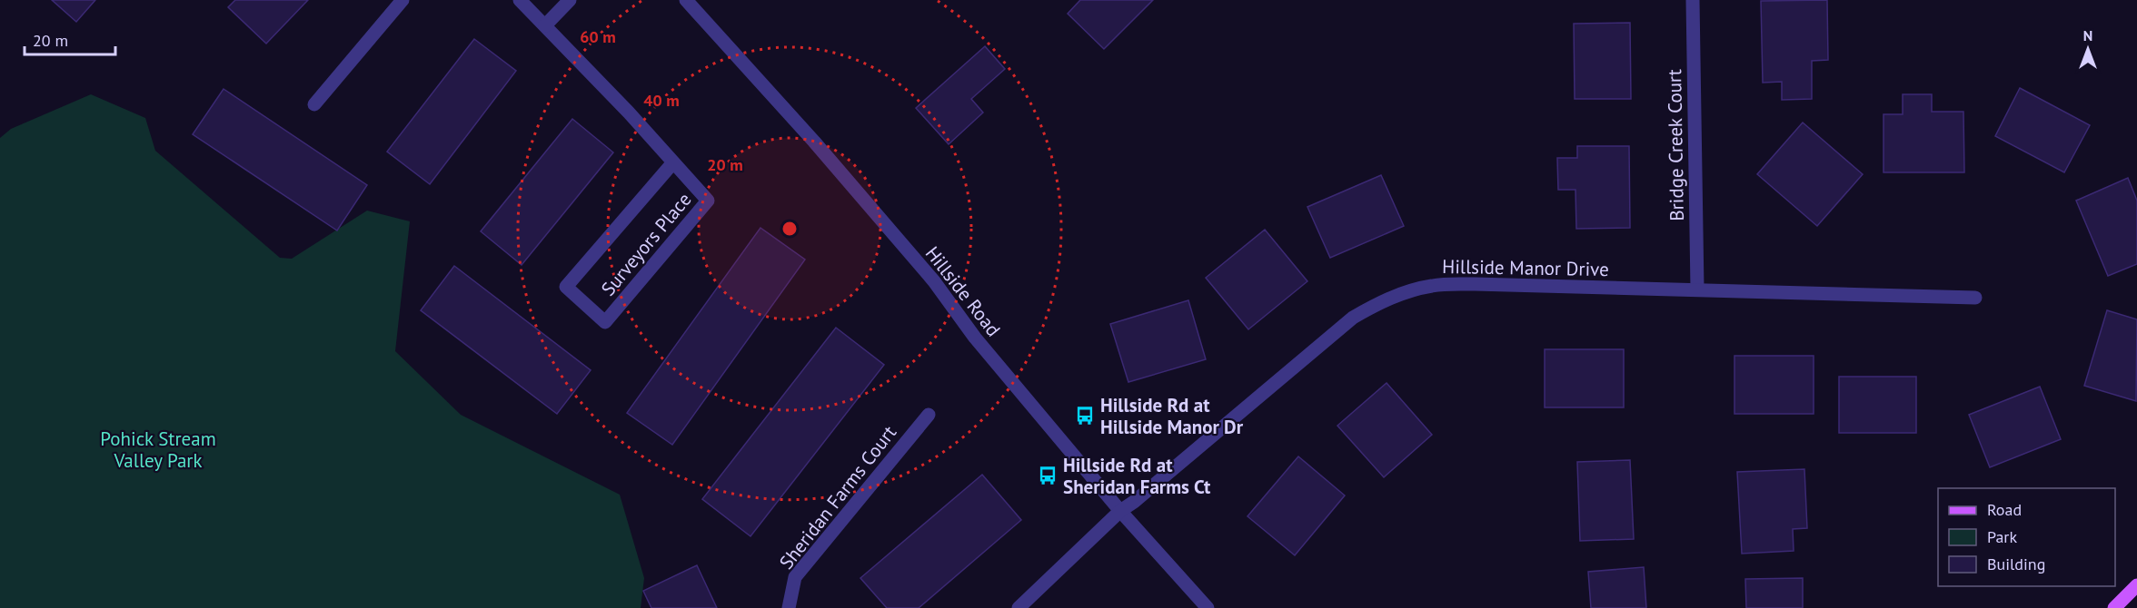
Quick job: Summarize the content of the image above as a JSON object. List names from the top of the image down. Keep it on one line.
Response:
{"streets":{"street":["Bridge Creek Court","Surveyors Place","Hillside Manor Drive","Hillside Road","Sheridan Farms Court"]},"crossings":[["Bridge Creek Court","Hillside Manor Drive"],["Hillside Manor Drive","Hillside Road"]],"parks":["Pohick Stream Valley Park"],"places":{"bus stop":["Hillside Rd at Hillside Manor Dr","Hillside Rd at Sheridan Farms Ct"]},"legend":["Road","Park","Building"],"scale_bar":"20 m","north":"top","rings":["60 m","40 m","20 m"]}
